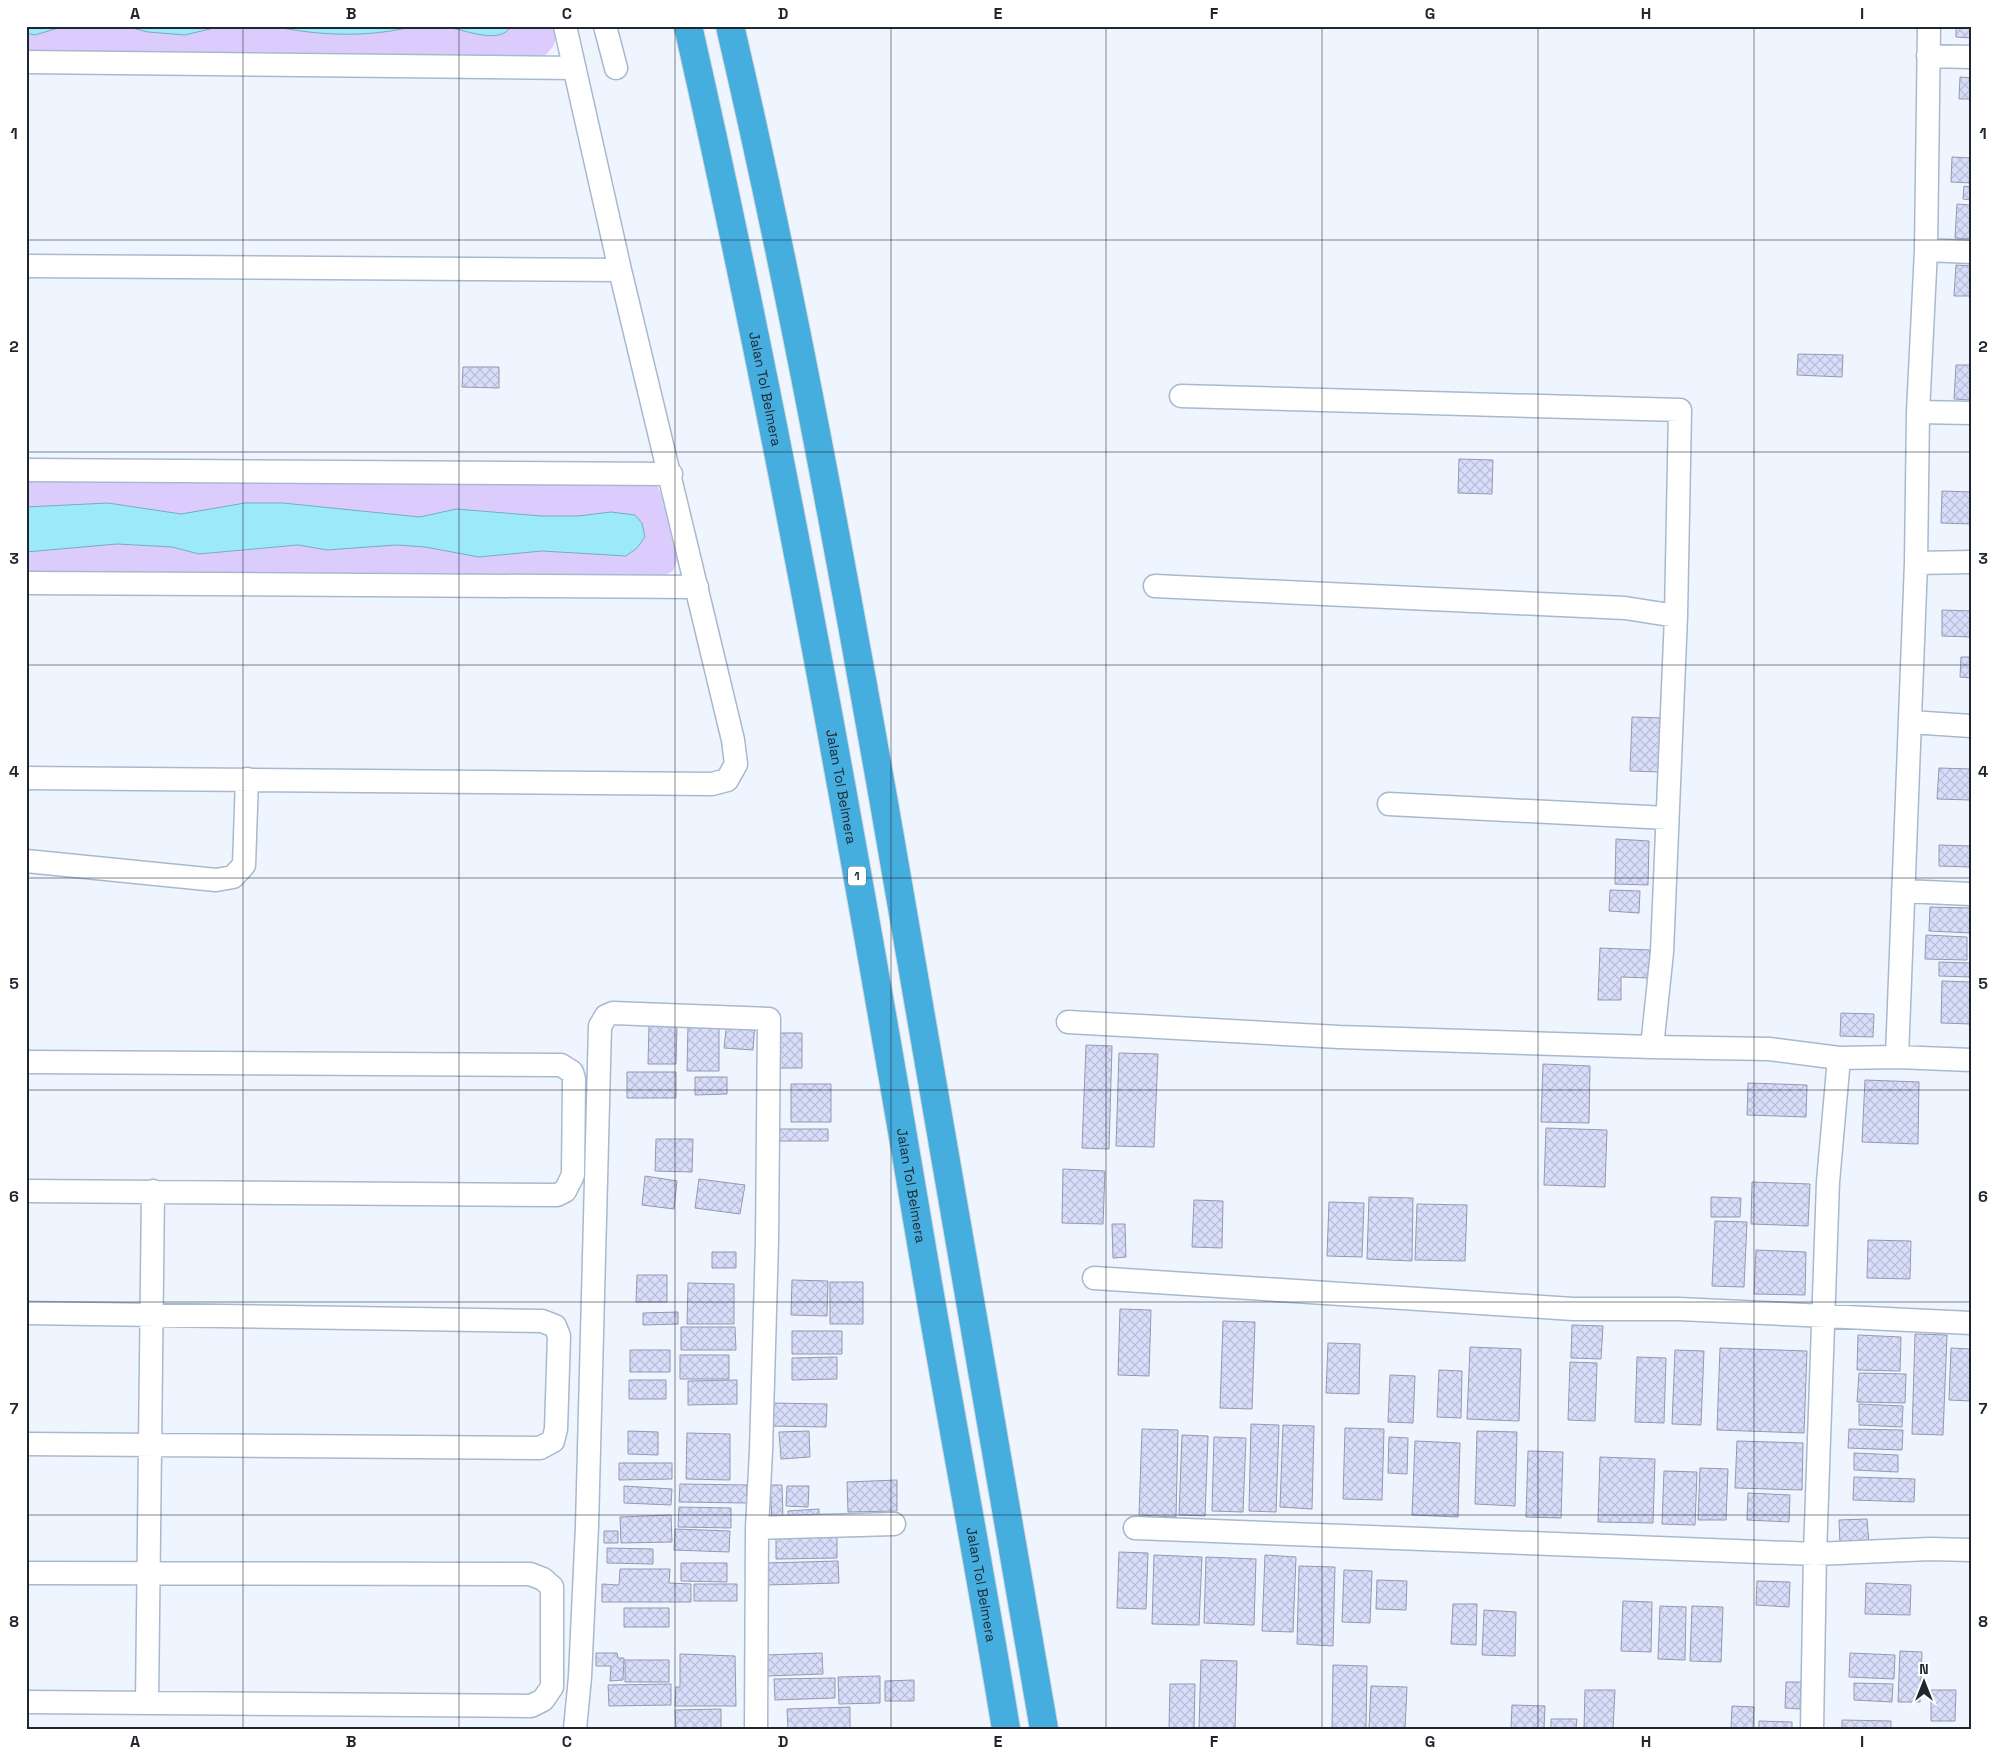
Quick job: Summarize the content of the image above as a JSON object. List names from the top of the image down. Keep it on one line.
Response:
{"streets":{"highway":["Jalan Tol Belmera","1"]},"north":"top","grid":{"columns":["A","B","C","D","E","F","G","H","I"],"rows":["1","2","3","4","5","6","7","8"]}}
